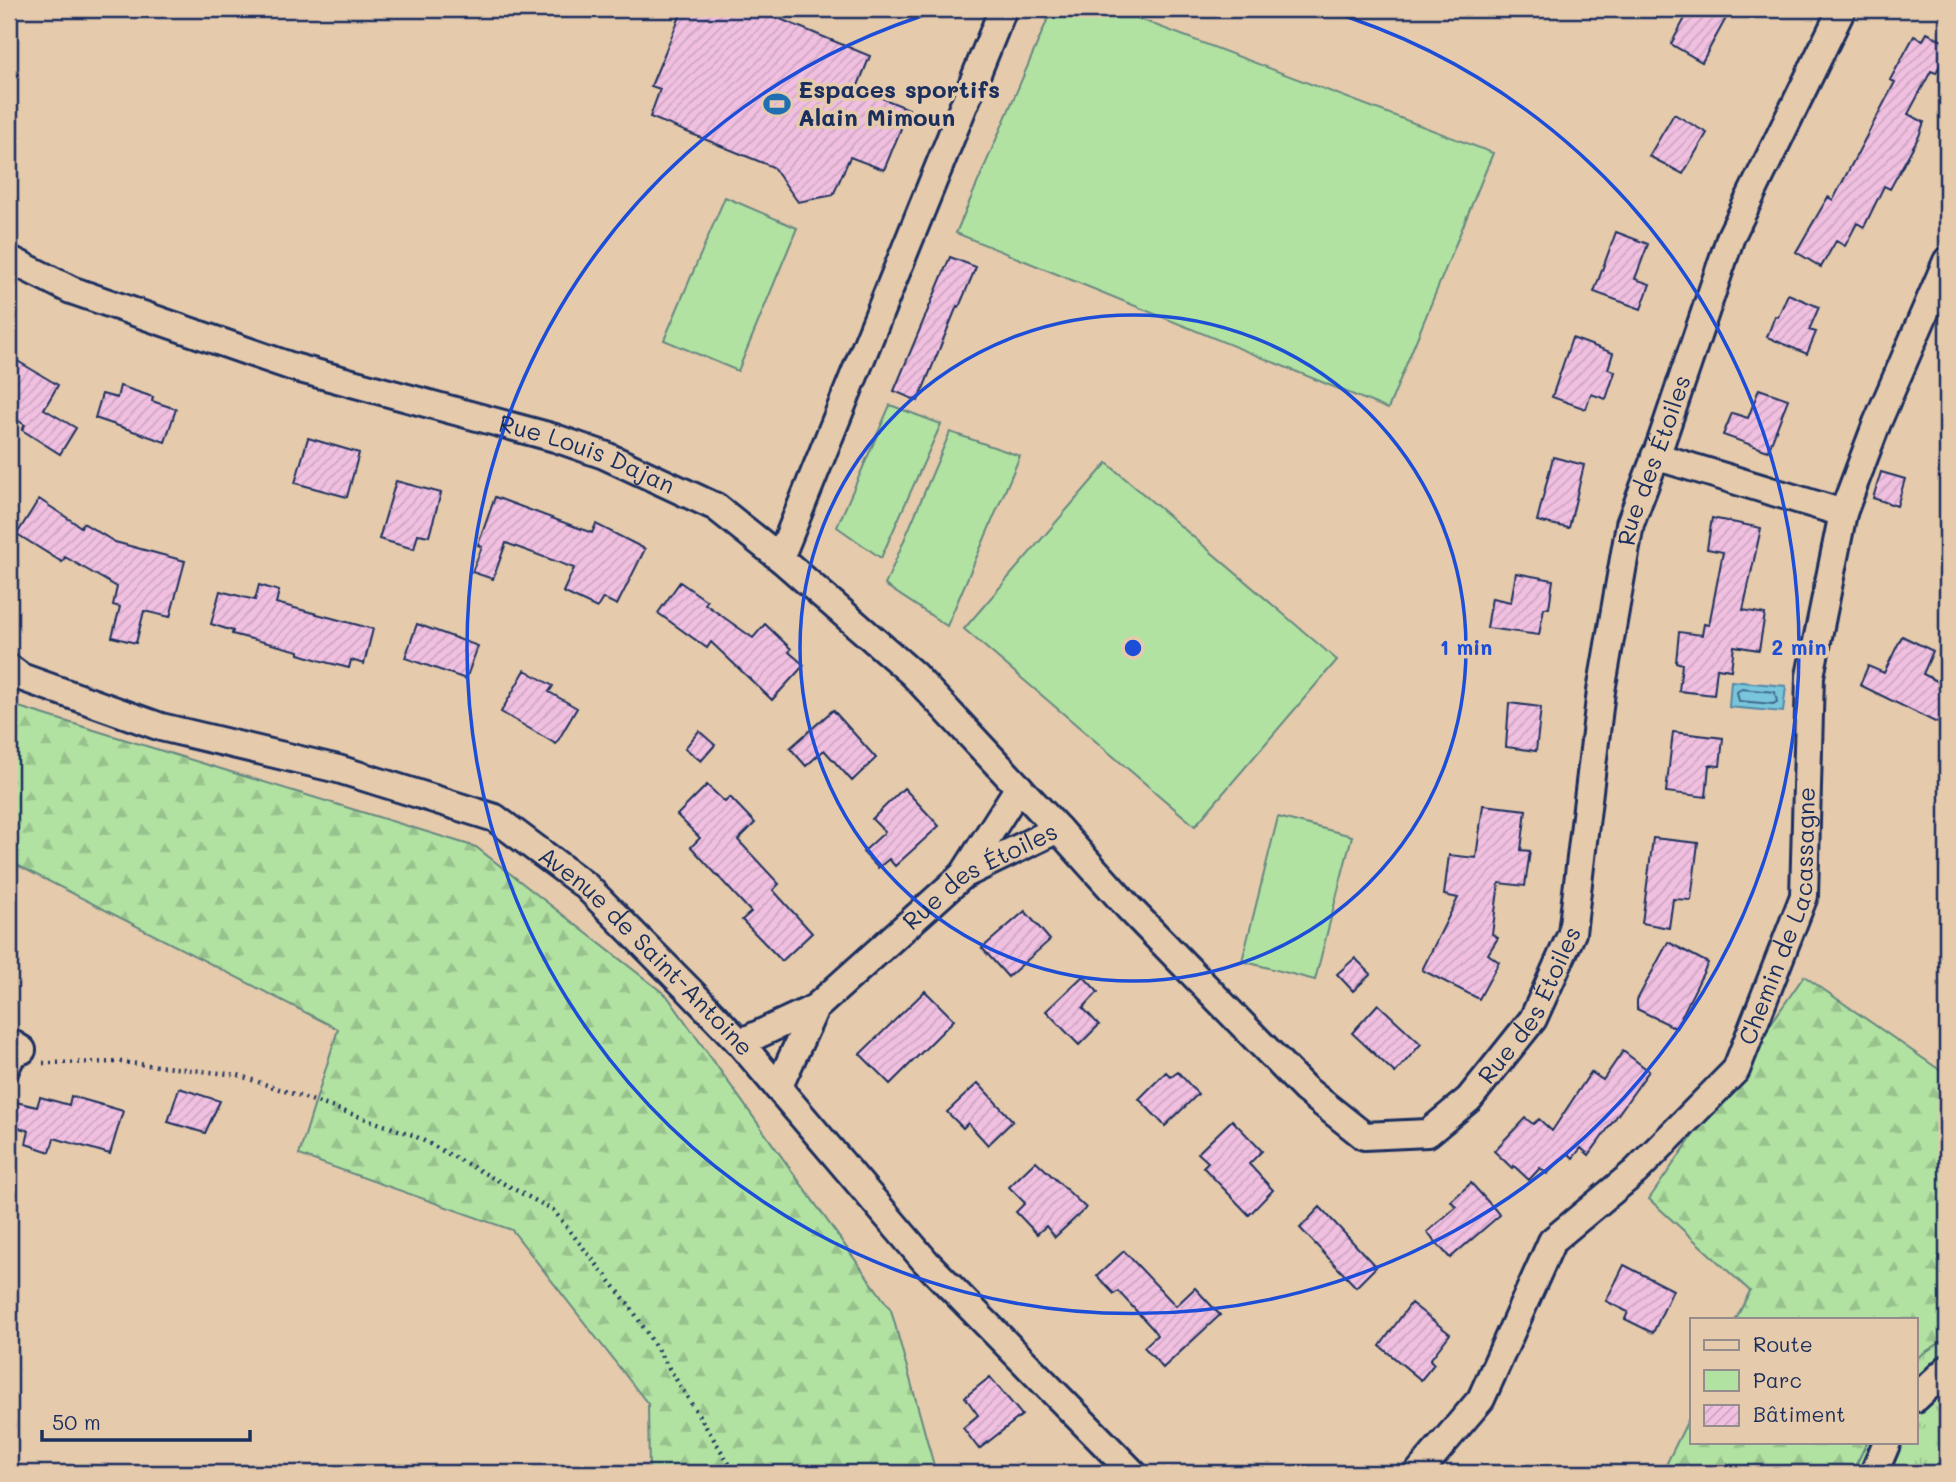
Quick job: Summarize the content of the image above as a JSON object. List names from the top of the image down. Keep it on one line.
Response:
{"streets":{"street":["Rue Louis Dajan","Rue des Étoiles","Chemin de Lacassagne","Avenue de Saint-Antoine"]},"crossings":[["Rue Louis Dajan","Rue des Étoiles"],["Rue des Étoiles","Avenue de Saint-Antoine"]],"places":{"sports":["Espaces sportifs Alain Mimoun"]},"legend":["Route","Parc","Bâtiment"],"scale_bar":"50 m","rings":["1 min","2 min"]}
